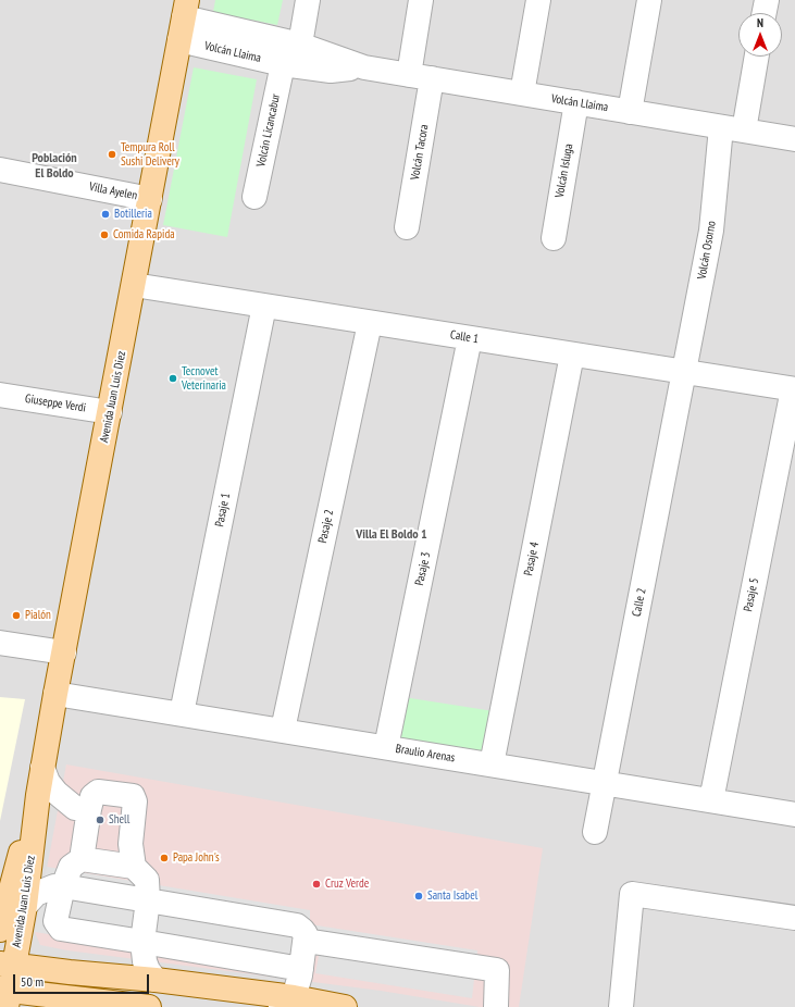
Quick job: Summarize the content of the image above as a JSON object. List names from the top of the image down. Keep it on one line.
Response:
{"streets":{"main road":["Avenida Juan Luis Diez"],"street":["Volcán Llaima","Volcán Licancabur","Volcán Tacora","Volcán Isluga","Villa Ayelen","Volcán Osorno","Calle 1","Giuseppe Verdi","Pasaje 1","Pasaje 2","Pasaje 4","Pasaje 3","Pasaje 5","Calle 2","Braulio Arenas"]},"crossings":[["Volcán Llaima","Volcán Licancabur"],["Volcán Llaima","Volcán Tacora"],["Volcán Llaima","Volcán Isluga"],["Volcán Llaima","Volcán Osorno"],["Volcán Llaima","Avenida Juan Luis Diez"],["Villa Ayelen","Avenida Juan Luis Diez"],["Volcán Osorno","Calle 1"],["Volcán Osorno","Calle 2"],["Calle 1","Avenida Juan Luis Diez"],["Calle 1","Pasaje 1"],["Calle 1","Pasaje 2"],["Calle 1","Pasaje 4"],["Calle 1","Pasaje 3"],["Calle 1","Pasaje 5"],["Calle 1","Calle 2"],["Avenida Juan Luis Diez","Giuseppe Verdi"],["Avenida Juan Luis Diez","Braulio Arenas"],["Pasaje 1","Braulio Arenas"],["Pasaje 2","Braulio Arenas"],["Pasaje 4","Braulio Arenas"],["Pasaje 3","Braulio Arenas"],["Pasaje 5","Braulio Arenas"],["Calle 2","Braulio Arenas"]],"districts":["Población El Boldo","Villa El Boldo 1"],"places":["Tempura Roll Sushi Delivery","Botilleria","Comida Rapida","Tecnovet Veterinaria","Pialón","Shell","Papa John's","Cruz Verde","Santa Isabel"],"scale_bar":"50 m","north":"top"}
